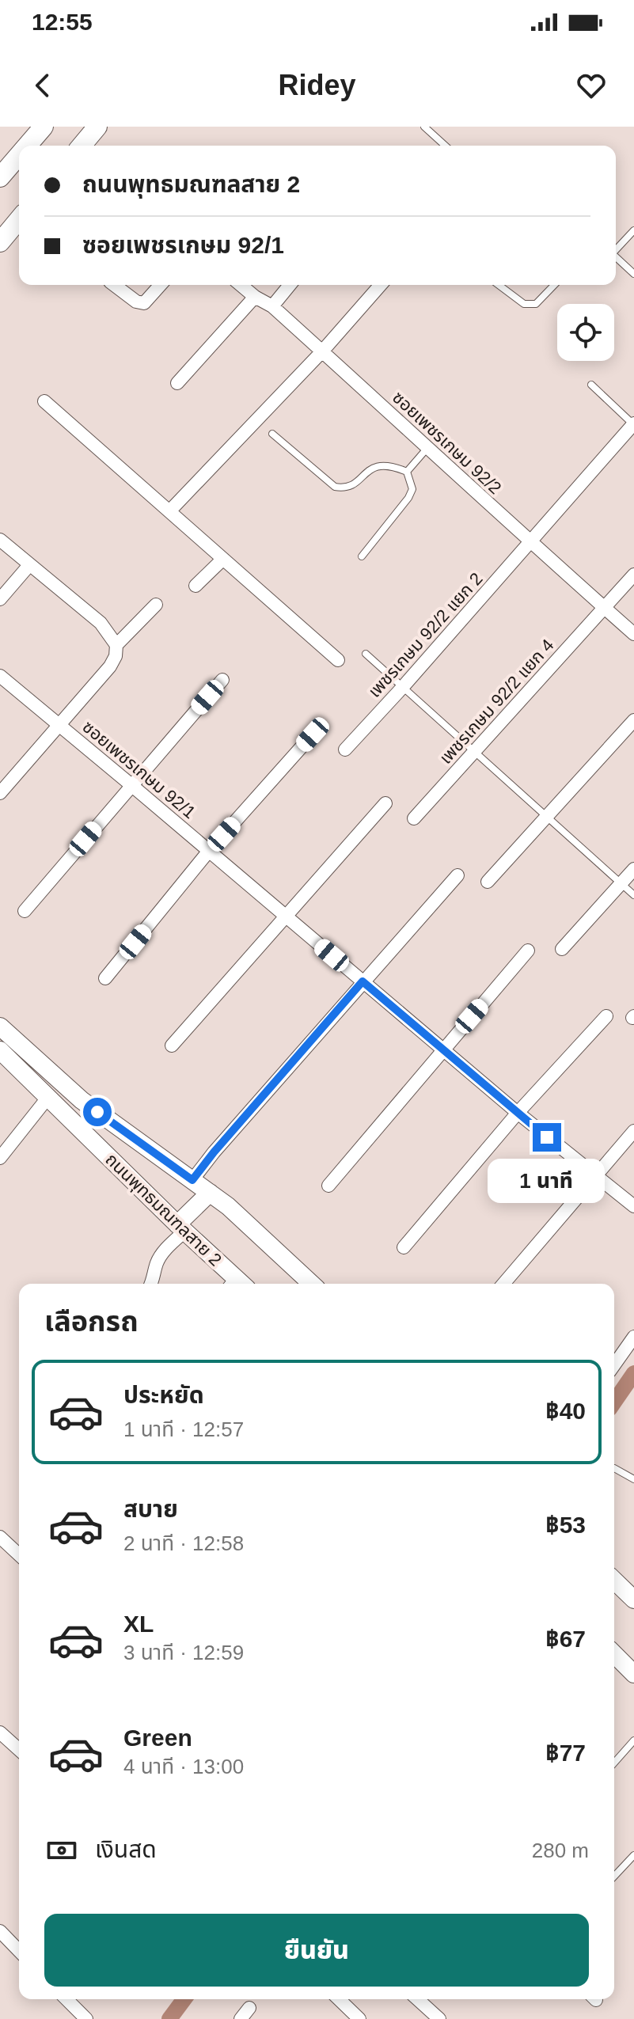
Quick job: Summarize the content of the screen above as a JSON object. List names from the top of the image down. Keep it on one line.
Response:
{"streets":{"main road":["ถนนพุทธมณฑลสาย 2"],"street":["ซอยเพชรเกษม 92/2","เพชรเกษม 92/2 แยก 2","เพชรเกษม 92/2 แยก 4","ซอยเพชรเกษม 92/1"]},"crossings":[["ซอยเพชรเกษม 92/2","เพชรเกษม 92/2 แยก 2"],["ซอยเพชรเกษม 92/2","เพชรเกษม 92/2 แยก 4"]],"page":{"status":"12:55","header":"Ridey","banner":["ถนนพุทธมณฑลสาย 2","ซอยเพชรเกษม 92/1"],"bubble":"1 นาที","heading":"เลือกรถ","list":[{"name":"ประหยัด","note":"1 นาที · 12:57","value":"฿40"},{"name":"สบาย","note":"2 นาที · 12:58","value":"฿53"},{"name":"XL","note":"3 นาที · 12:59","value":"฿67"},{"name":"Green","note":"4 นาที · 13:00","value":"฿77"}],"pay":["เงินสด","280 m"],"buttons":"ยืนยัน"}}
